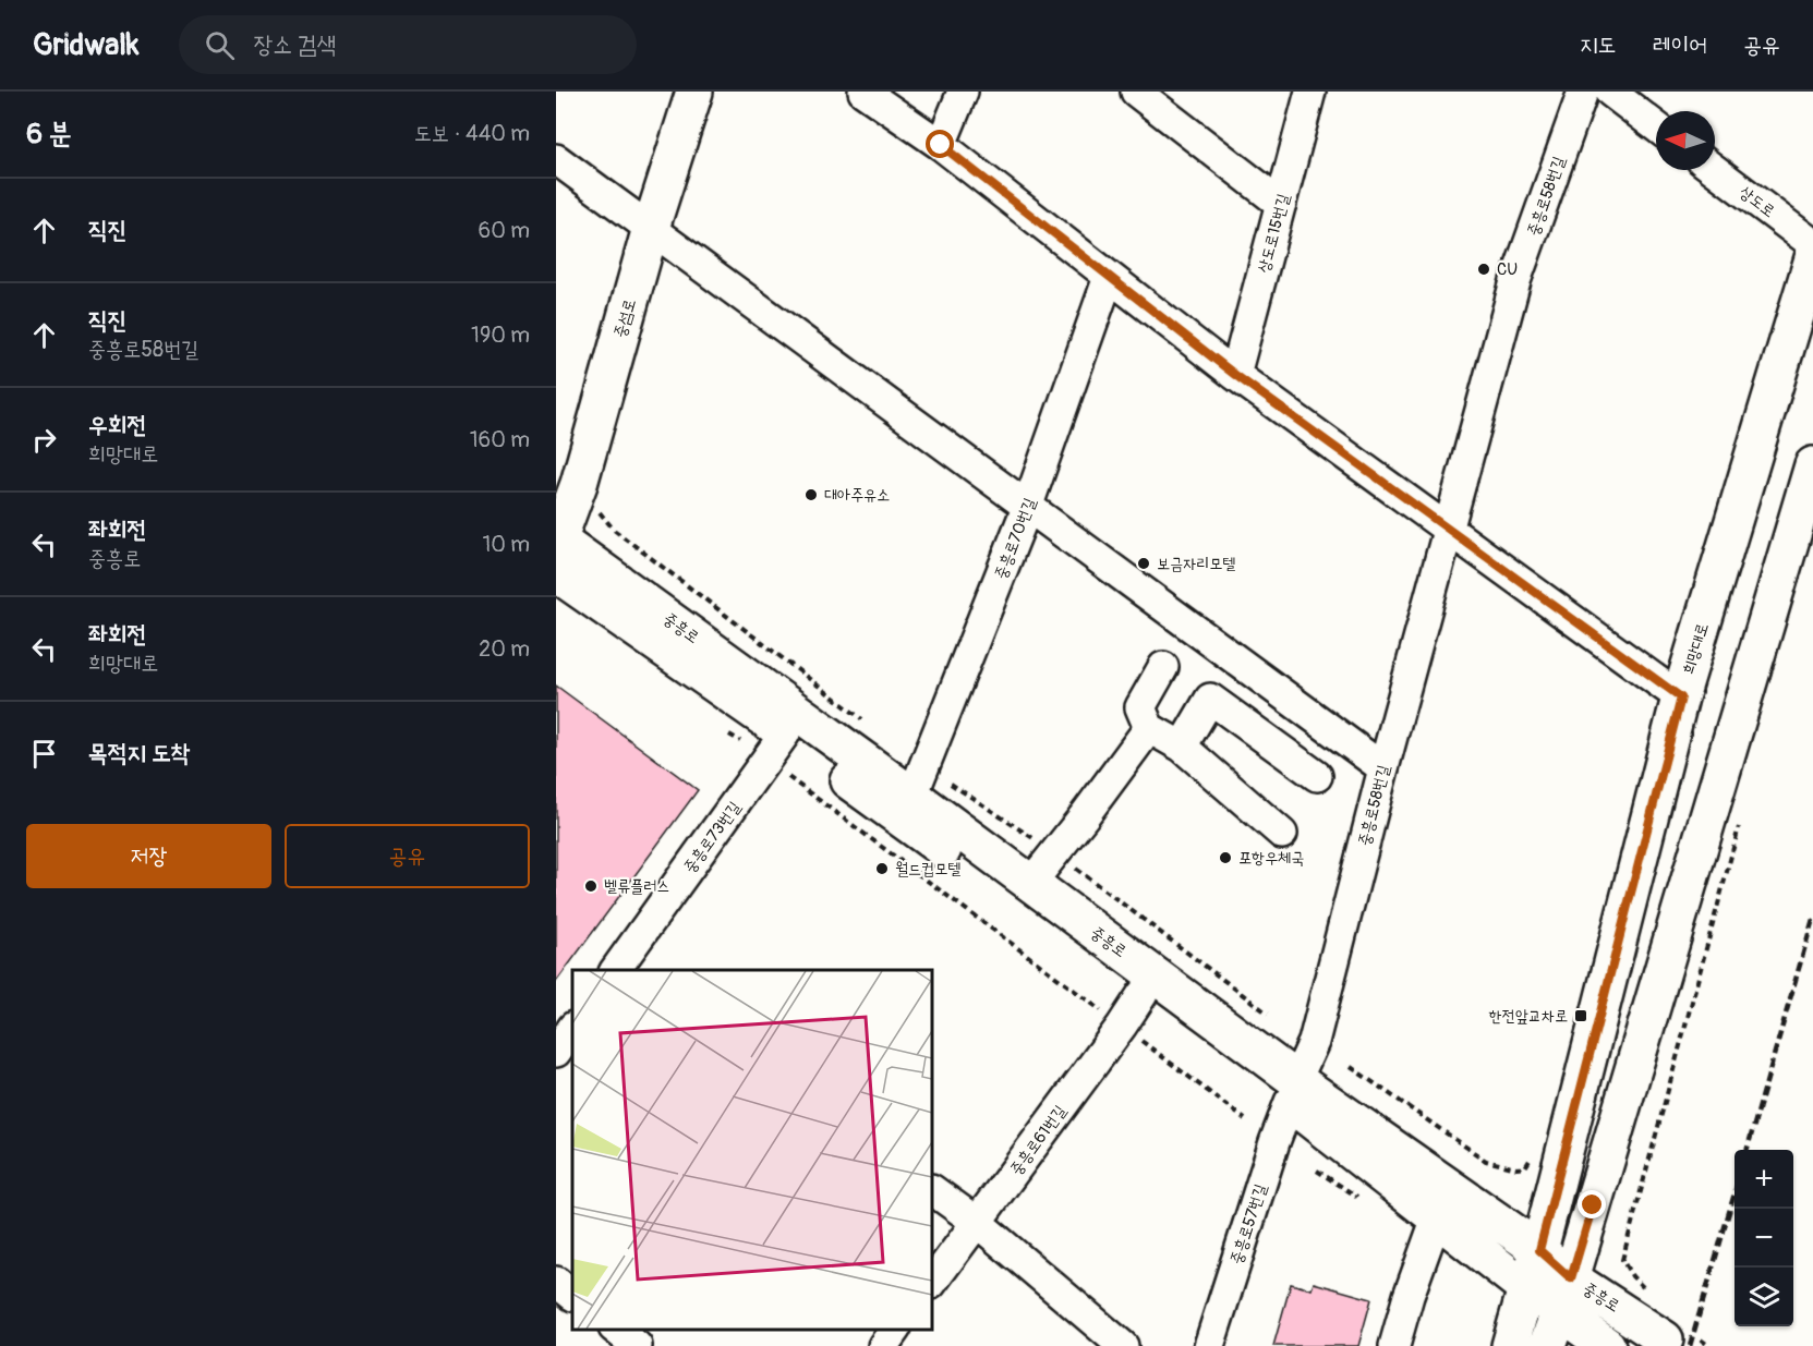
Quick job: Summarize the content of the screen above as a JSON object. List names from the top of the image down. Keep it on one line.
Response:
{"streets":{"main road":["중섬로","중흥로","희망대로"],"street":["중흥로58번길","상도로","상도로15번길","중흥로70번길","중흥로73번길","중흥로61번길","중흥로57번길"]},"crossings":[["중흥로58번길","중흥로"],["중흥로58번길","중흥로57번길"],["중섬로","중흥로"],["중흥로70번길","중흥로"],["중흥로","희망대로"],["중흥로","중흥로73번길"],["중흥로","중흥로61번길"],["중흥로","중흥로57번길"]],"places":{"other":["CU","대아주유소","보금자리모텔","포항우체국","월드컵모텔","벨류플러스"],"transit":["한전앞교차로"]},"north":"left","page":{"header":"Gridwalk","search":"장소 검색","nav":["지도","레이어","공유"],"heading":["6 분","도보 · 440 m"],"list":[["직진","60 m"],["직진","중흥로58번길","190 m"],["우회전","희망대로","160 m"],["좌회전","중흥로","10 m"],["좌회전","희망대로","20 m"],"목적지 도착"],"buttons":["저장","공유"],"map_buttons":["+","−"]}}
